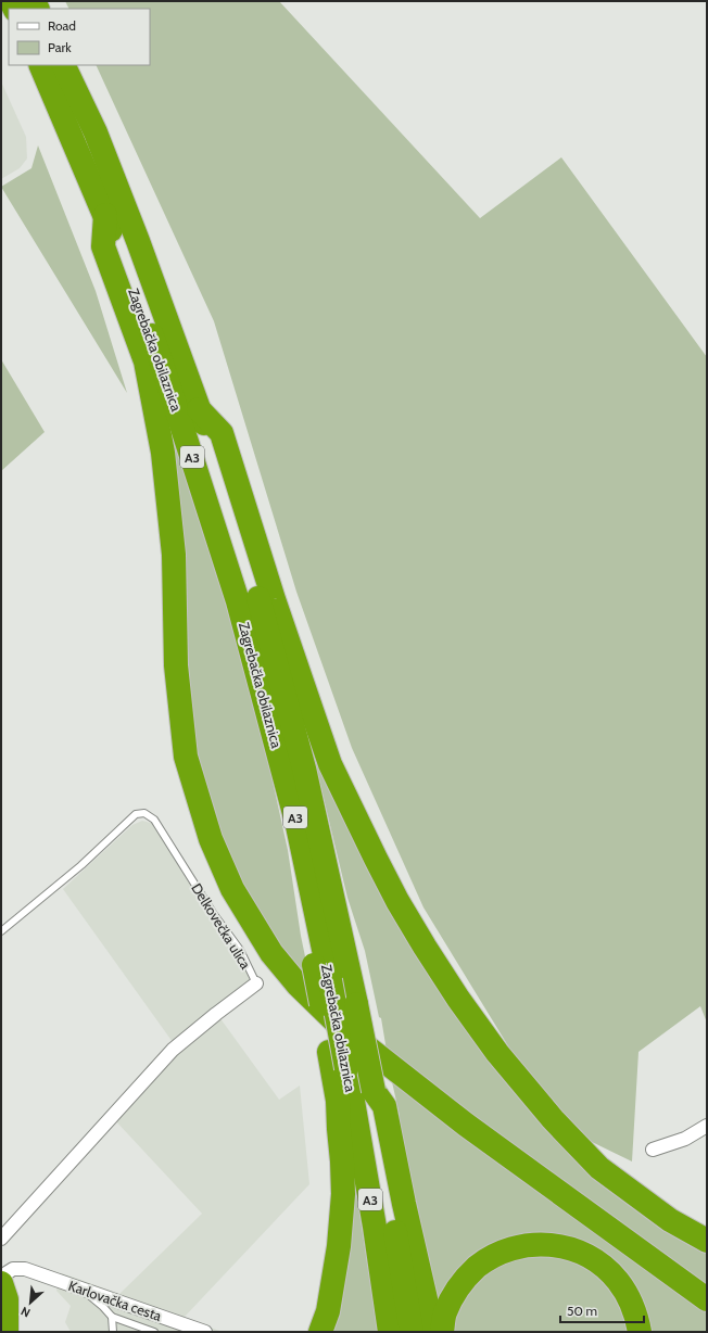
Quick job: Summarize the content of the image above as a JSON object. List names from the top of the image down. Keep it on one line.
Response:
{"streets":{"highway":["Zagrebačka obilaznica","A3"],"street":["Delkovečka ulica","Karlovačka cesta"]},"legend":["Road","Park"],"scale_bar":"50 m","north":"bottom left"}
